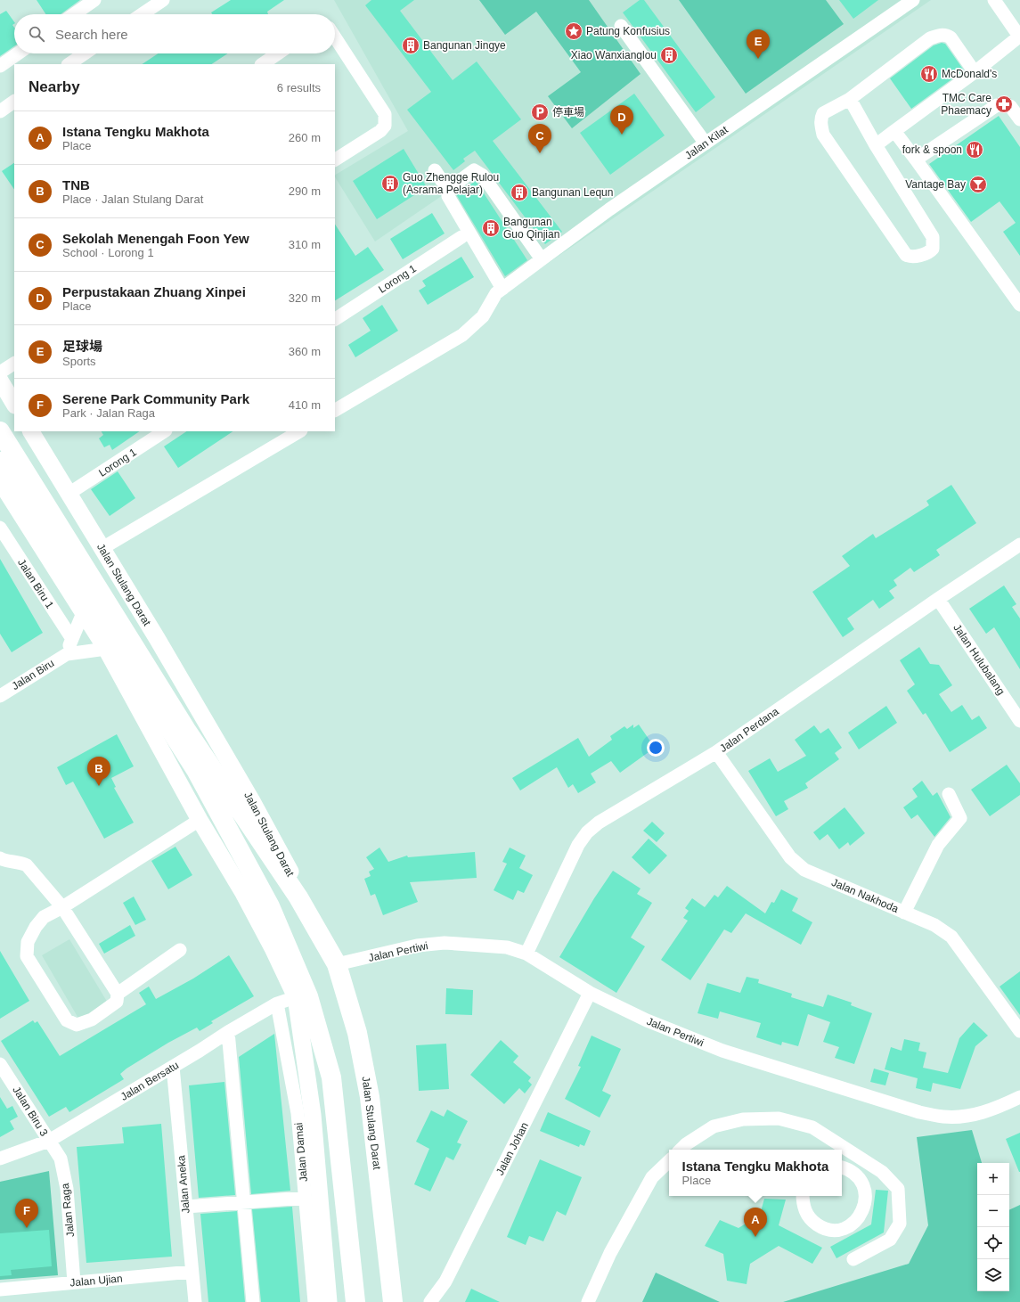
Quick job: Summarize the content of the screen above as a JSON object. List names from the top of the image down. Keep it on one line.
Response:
{"streets":{"highway":["Jalan Stulang Darat"],"street":["Jalan Kilat","Lorong 1","Jalan Biru 1","Jalan Hulubalang","Jalan Biru","Jalan Perdana","Jalan Nakhoda","Jalan Pertiwi","Jalan Bersatu","Jalan Biru 3","Jalan Johan","Jalan Damai","Jalan Aneka","Jalan Raga","Jalan Ujian"]},"crossings":[["Lorong 1","Jalan Stulang Darat"],["Jalan Biru 1","Jalan Biru"],["Jalan Stulang Darat","Jalan Pertiwi"],["Jalan Hulubalang","Jalan Perdana"],["Jalan Perdana","Jalan Nakhoda"],["Jalan Perdana","Jalan Pertiwi"],["Jalan Pertiwi","Jalan Johan"],["Jalan Bersatu","Jalan Biru 3"],["Jalan Bersatu","Jalan Damai"],["Jalan Bersatu","Jalan Aneka"],["Jalan Bersatu","Jalan Raga"],["Jalan Biru 3","Jalan Raga"],["Jalan Aneka","Jalan Ujian"],["Jalan Raga","Jalan Ujian"]],"places":{"place":["Patung Konfusius"],"building":["Bangunan Jingye","Xiao Wanxianglou","Guo Zhengge Rulou (Asrama Pelajar)","Bangunan Lequn","Bangunan Guo Qinjian"],"restaurant":["McDonald's","fork & spoon"],"pharmacy":["TMC Care Phaemacy"],"parking":["停車場"],"bar":["Vantage Bay"]},"page":{"search":"Search here","pins":["E","D","C","B","F","A"],"heading":["Nearby","6 results"],"list":[{"mark":"A","name":"Istana Tengku Makhota","note":"Place","value":"260 m"},{"mark":"B","name":"TNB","note":"Place · Jalan Stulang Darat","value":"290 m"},{"mark":"C","name":"Sekolah Menengah Foon Yew","note":"School · Lorong 1","value":"310 m"},{"mark":"D","name":"Perpustakaan Zhuang Xinpei","note":"Place","value":"320 m"},{"mark":"E","name":"足球場","note":"Sports","value":"360 m"},{"mark":"F","name":"Serene Park Community Park","note":"Park · Jalan Raga","value":"410 m"}],"popup":["Istana Tengku Makhota","Place"],"map_buttons":["+","−"]}}
